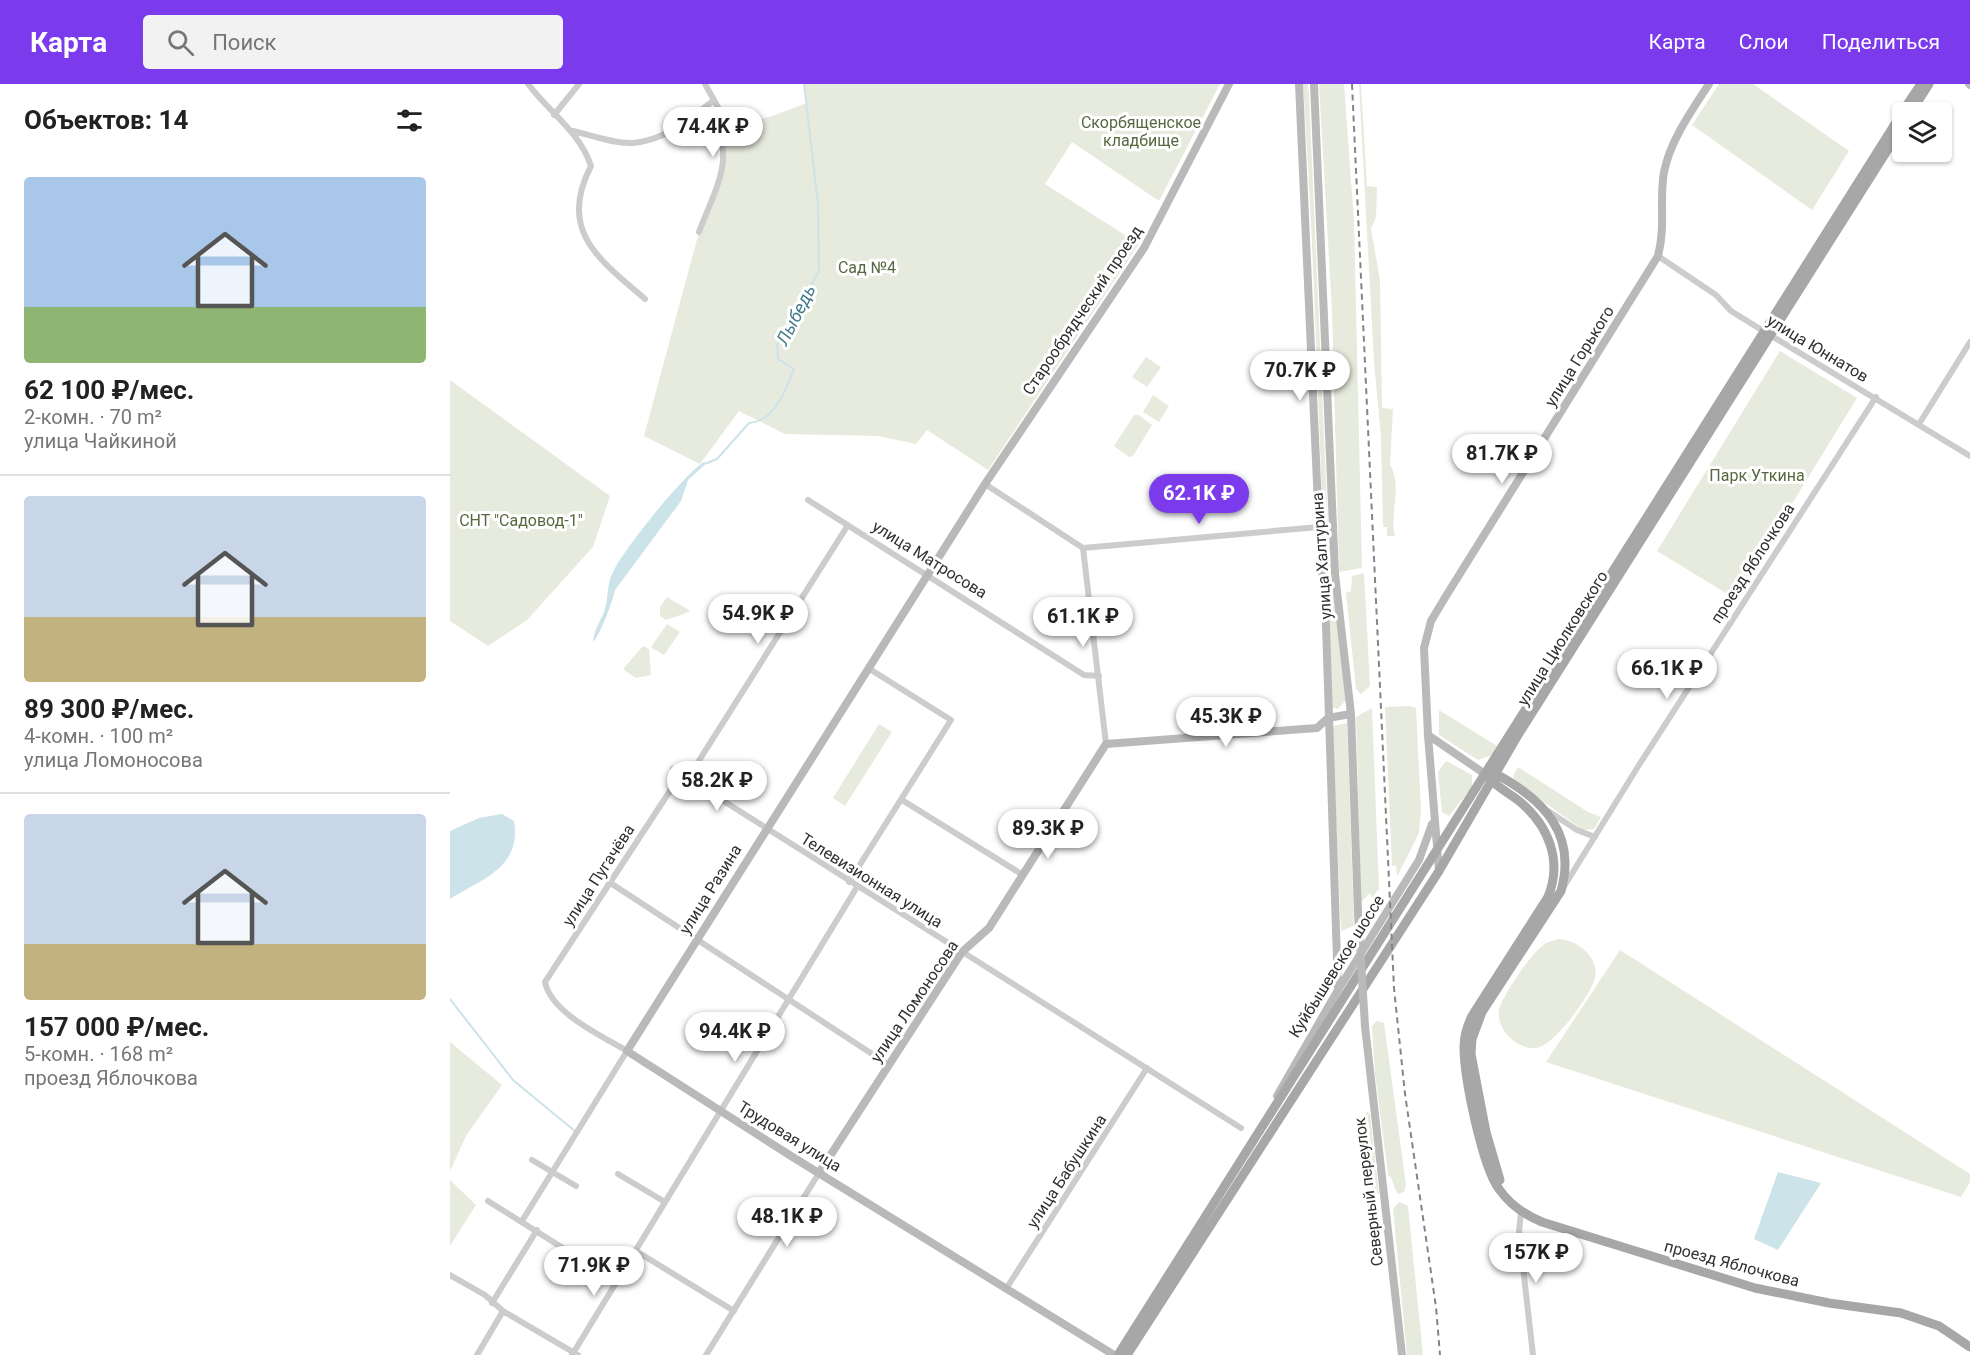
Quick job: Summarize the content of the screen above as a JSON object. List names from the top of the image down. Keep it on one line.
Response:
{"streets":{"main road":["проезд Яблочкова","улица Циолковского","Куйбышевское шоссе"],"street":["Старообрядческий проезд","улица Юннатов","улица Горького","улица Халтурина","улица Матросова","улица Пугачёва","Телевизионная улица","улица Разина","улица Ломоносова","Трудовая улица","улица Бабушкина","Северный переулок"]},"crossings":[["Старообрядческий проезд","улица Разина"],["улица Юннатов","улица Горького"],["улица Юннатов","проезд Яблочкова"],["улица Юннатов","улица Циолковского"],["улица Горького","улица Циолковского"],["улица Горького","Куйбышевское шоссе"],["улица Халтурина","Куйбышевское шоссе"],["улица Халтурина","Северный переулок"],["улица Матросова","улица Разина"],["проезд Яблочкова","улица Циолковского"],["улица Циолковского","Куйбышевское шоссе"],["улица Пугачёва","Телевизионная улица"],["улица Пугачёва","Трудовая улица"],["Телевизионная улица","улица Разина"],["Телевизионная улица","улица Ломоносова"],["Телевизионная улица","улица Бабушкина"],["улица Разина","Трудовая улица"],["Куйбышевское шоссе","Трудовая улица"],["улица Ломоносова","Трудовая улица"],["Трудовая улица","улица Бабушкина"]],"water":["Лыбедь"],"parks":["Скорбященское кладбище","Сад №4","Парк Уткина","СНТ \"Садовод-1\""],"page":{"header":"Карта","search":"Поиск","nav":["Карта","Слои","Поделиться"],"heading":"Объектов: 14","price":["74.4K ₽","70.7K ₽","81.7K ₽","62.1K ₽","54.9K ₽","61.1K ₽","66.1K ₽","45.3K ₽","58.2K ₽","89.3K ₽","94.4K ₽","48.1K ₽","157K ₽","71.9K ₽"],"list":[{"name":"62 100 ₽/мес.","note":"2-комн. · 70 m² · улица Чайкиной"},{"name":"89 300 ₽/мес.","note":"4-комн. · 100 m² · улица Ломоносова"},{"name":"157 000 ₽/мес.","note":"5-комн. · 168 m² · проезд Яблочкова"}]}}
